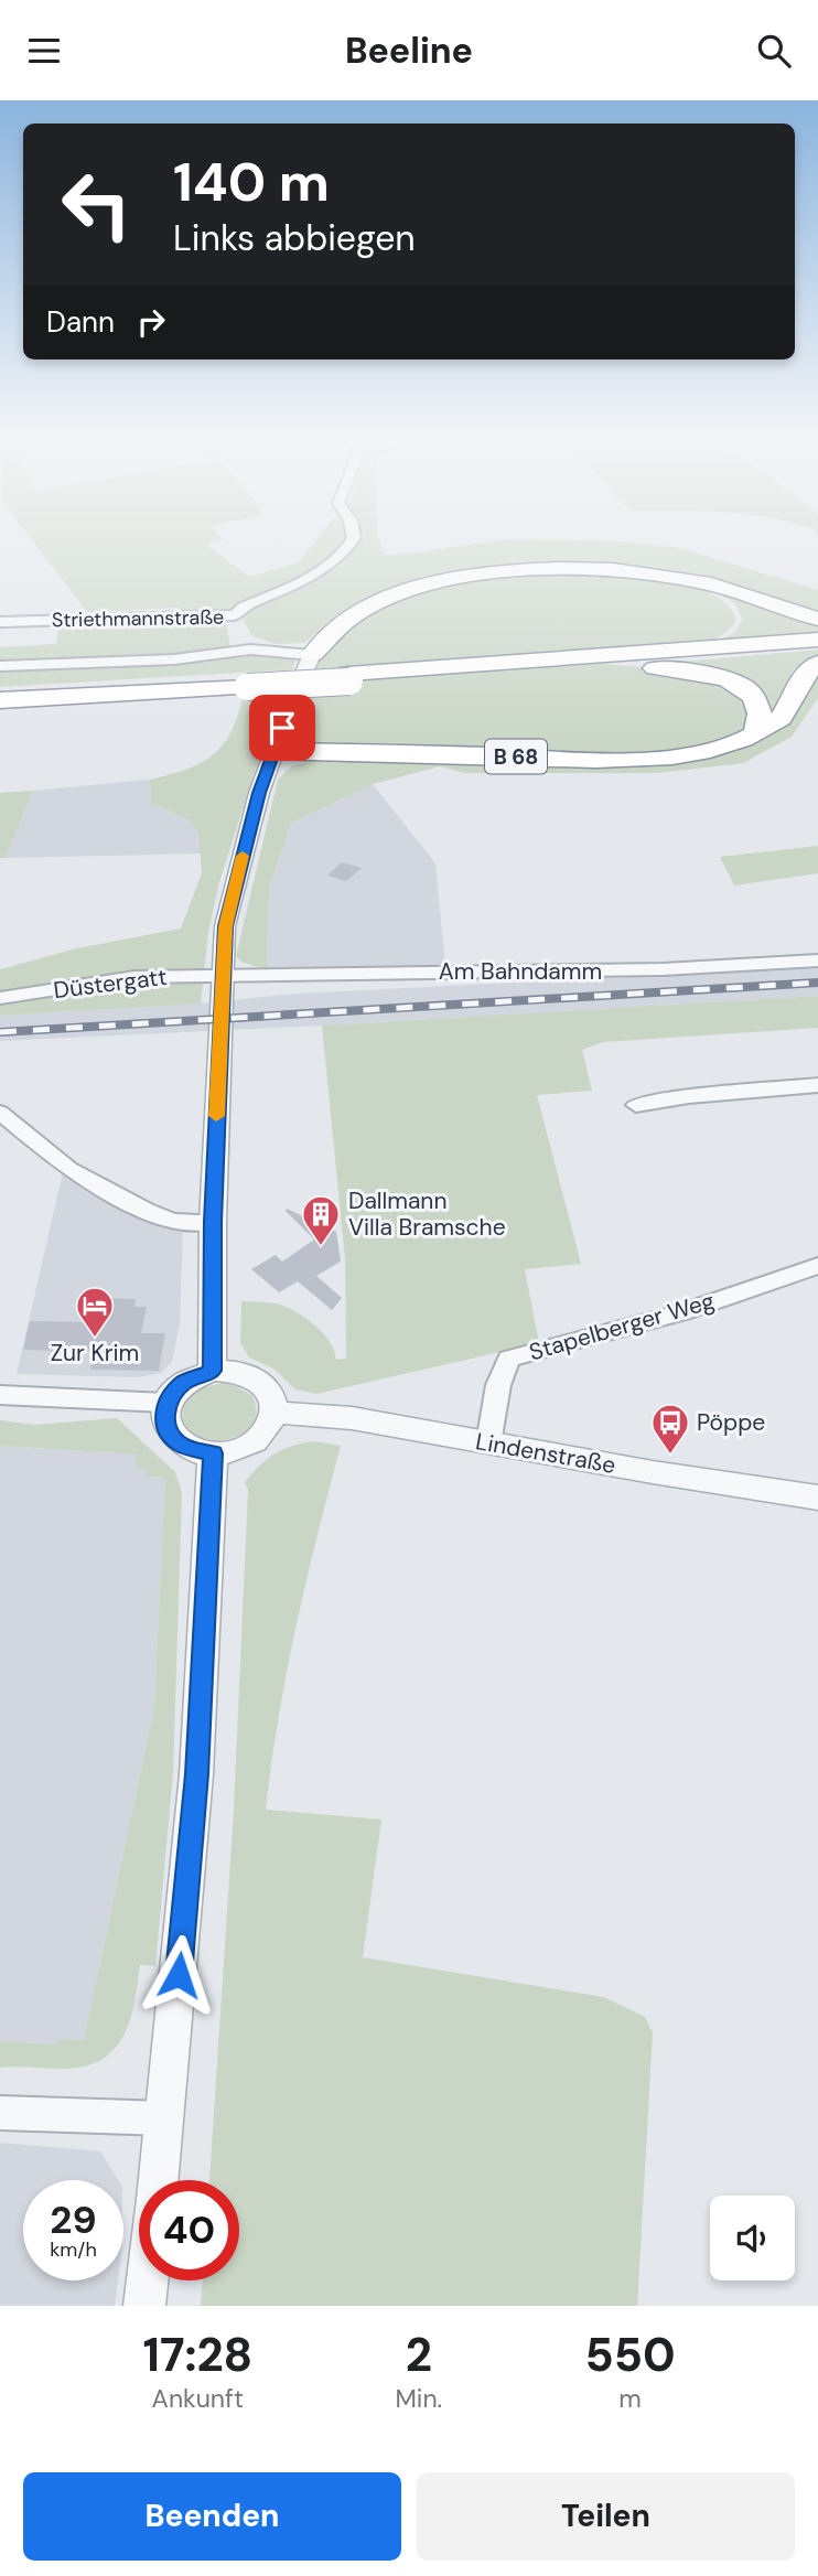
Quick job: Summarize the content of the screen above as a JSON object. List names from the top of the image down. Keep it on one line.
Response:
{"streets":{"highway":["B 68"],"street":["Striethmannstraße","Am Bahndamm","Düstergatt","Stapelberger Weg","Lindenstraße"]},"crossings":[["Am Bahndamm","Düstergatt"],["Stapelberger Weg","Lindenstraße"]],"places":{"building":["Dallmann Villa Bramsche"],"hotel":["Zur Krim"],"bus stop":["Pöppe"]},"page":{"header":"Beeline","turn":["140 m","Links abbiegen"],"then":"Dann","speed":"29 km/h","limit":"40","eta":["17:28","Ankunft","2","Min.","550","m"],"buttons":["Beenden","Teilen"]}}
